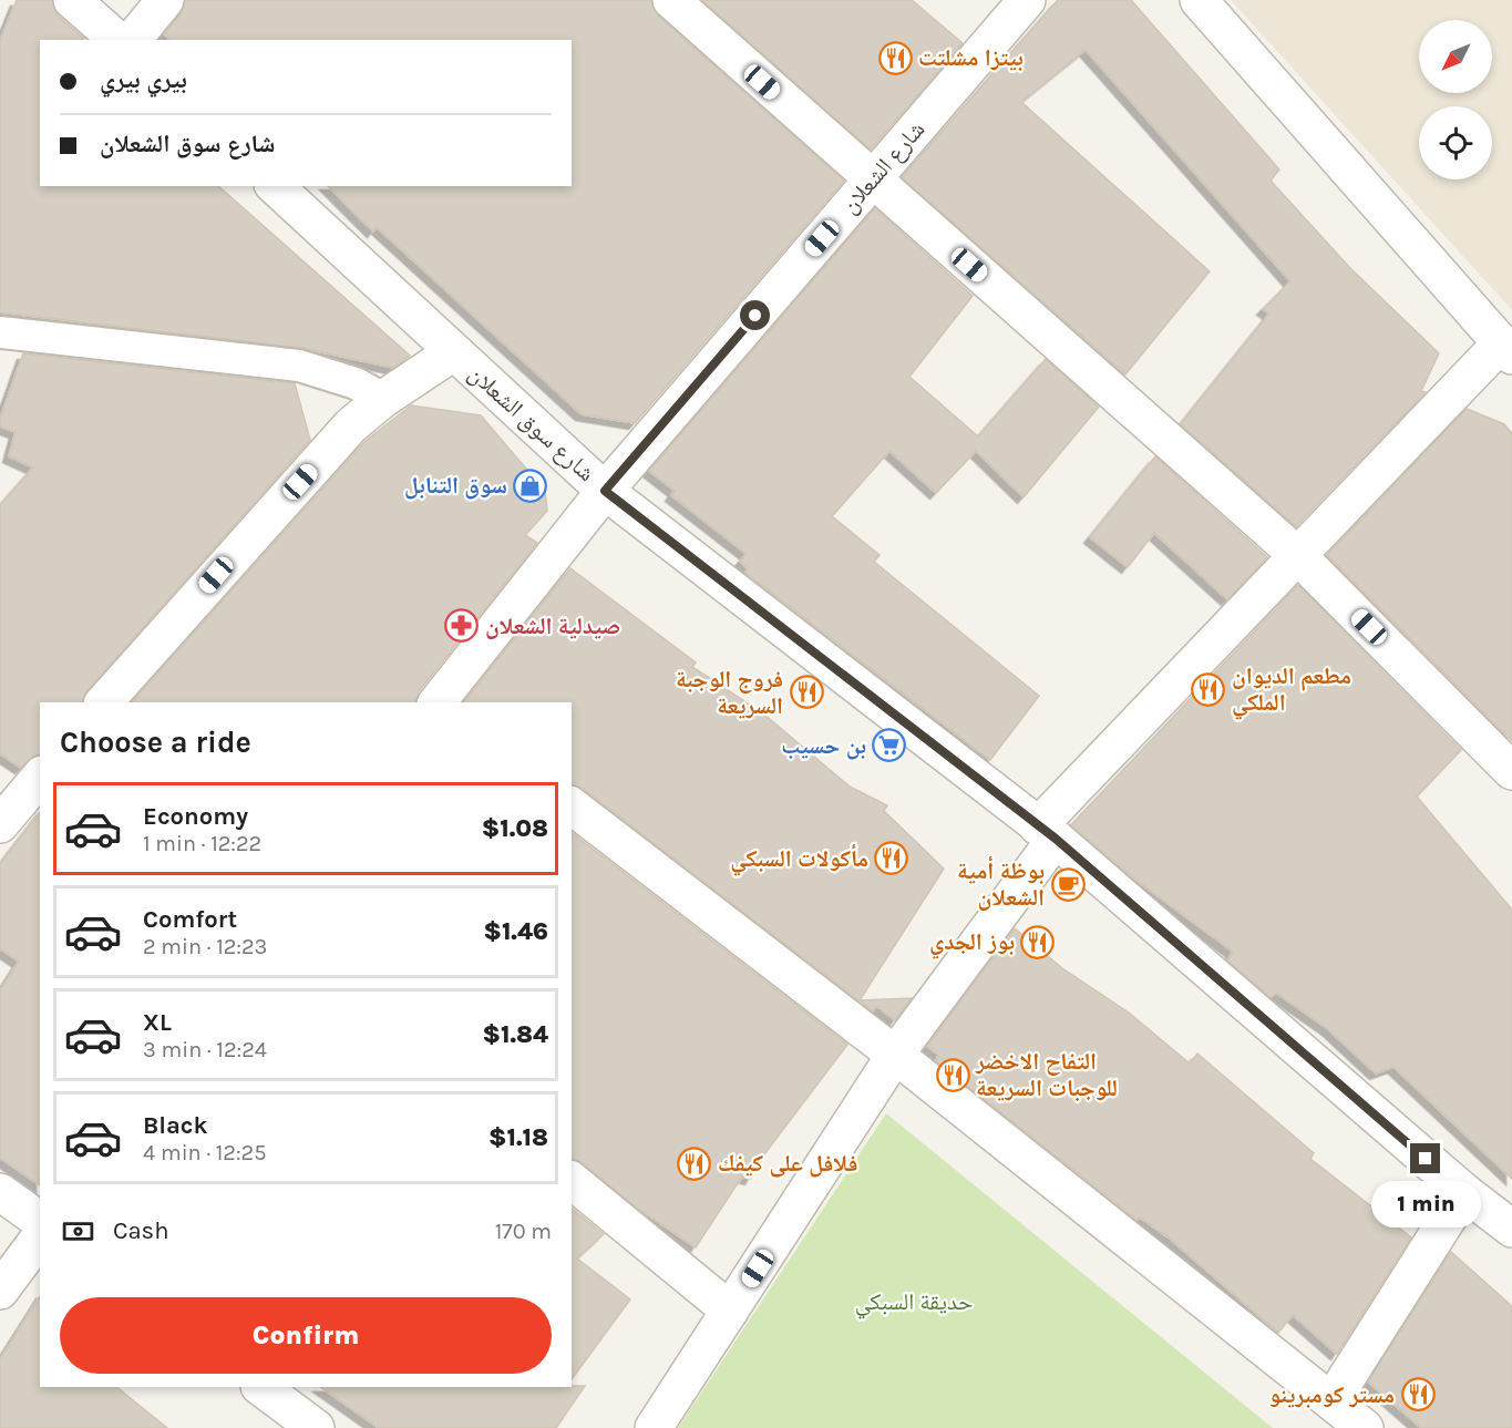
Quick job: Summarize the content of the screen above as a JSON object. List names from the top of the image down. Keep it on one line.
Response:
{"streets":{"street":["شارع الشعلان","شارع سوق الشعلان"]},"crossings":[["شارع الشعلان","شارع سوق الشعلان"]],"parks":["حديقة السبكي"],"places":{"restaurant":["بيتزا مشلتت","مطعم الديوان الملكي","فروج الوجبة السريعة","مأكولات السبكي","بوز الجدي","التفاح الاخضر للوجبات السريعة","فلافل على كيفك","مستر كومبرينو"],"shop":["سوق التنابل"],"pharmacy":["صيدلية الشعلان"],"supermarket":["بن حسيب"],"cafe":["بوظة أمية الشعلان"]},"north":"bottom left","page":{"banner":["بيري بيري","شارع سوق الشعلان"],"heading":"Choose a ride","list":[{"name":"Economy","note":"1 min · 12:22","value":"$1.08"},{"name":"Comfort","note":"2 min · 12:23","value":"$1.46"},{"name":"XL","note":"3 min · 12:24","value":"$1.84"},{"name":"Black","note":"4 min · 12:25","value":"$1.18"}],"bubble":"1 min","pay":["Cash","170 m"],"buttons":"Confirm"}}
